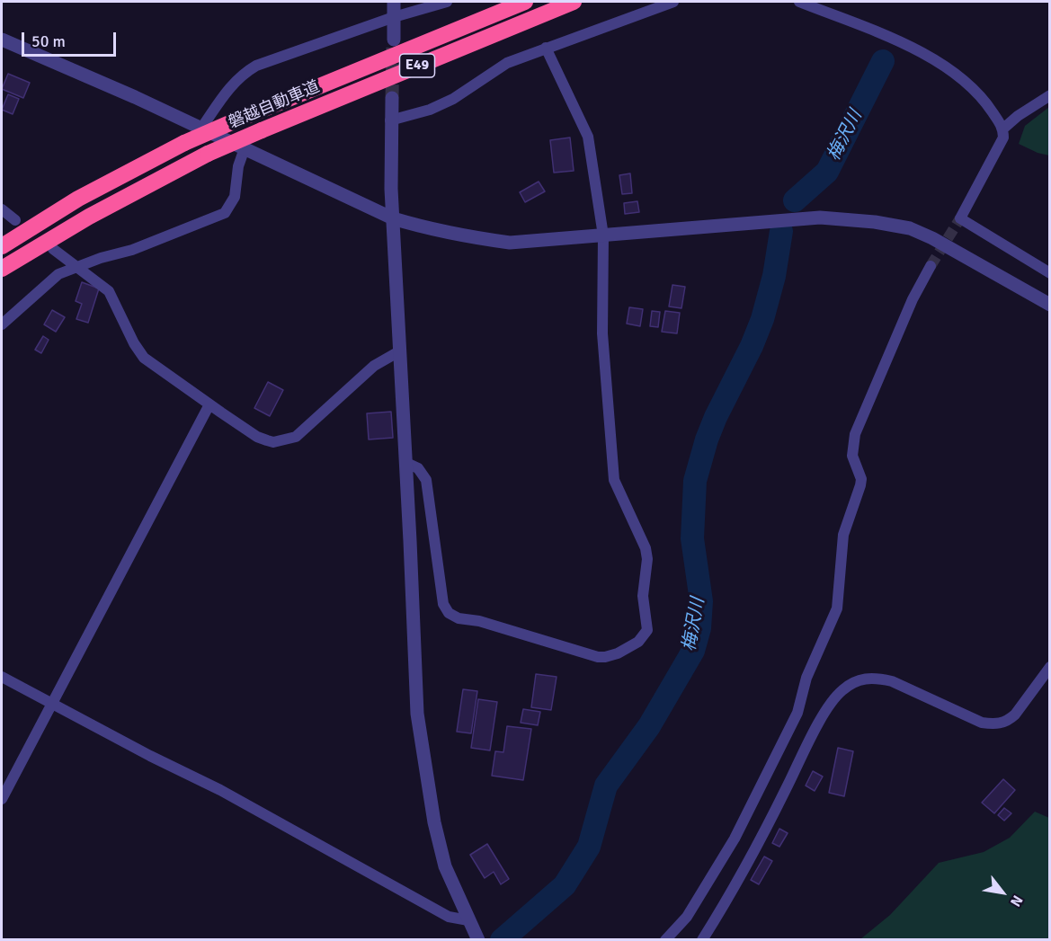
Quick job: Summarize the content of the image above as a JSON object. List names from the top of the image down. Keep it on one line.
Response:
{"streets":{"highway":["E49","磐越自動車道"]},"water":["梅沢川"],"scale_bar":"50 m","north":"bottom right"}
